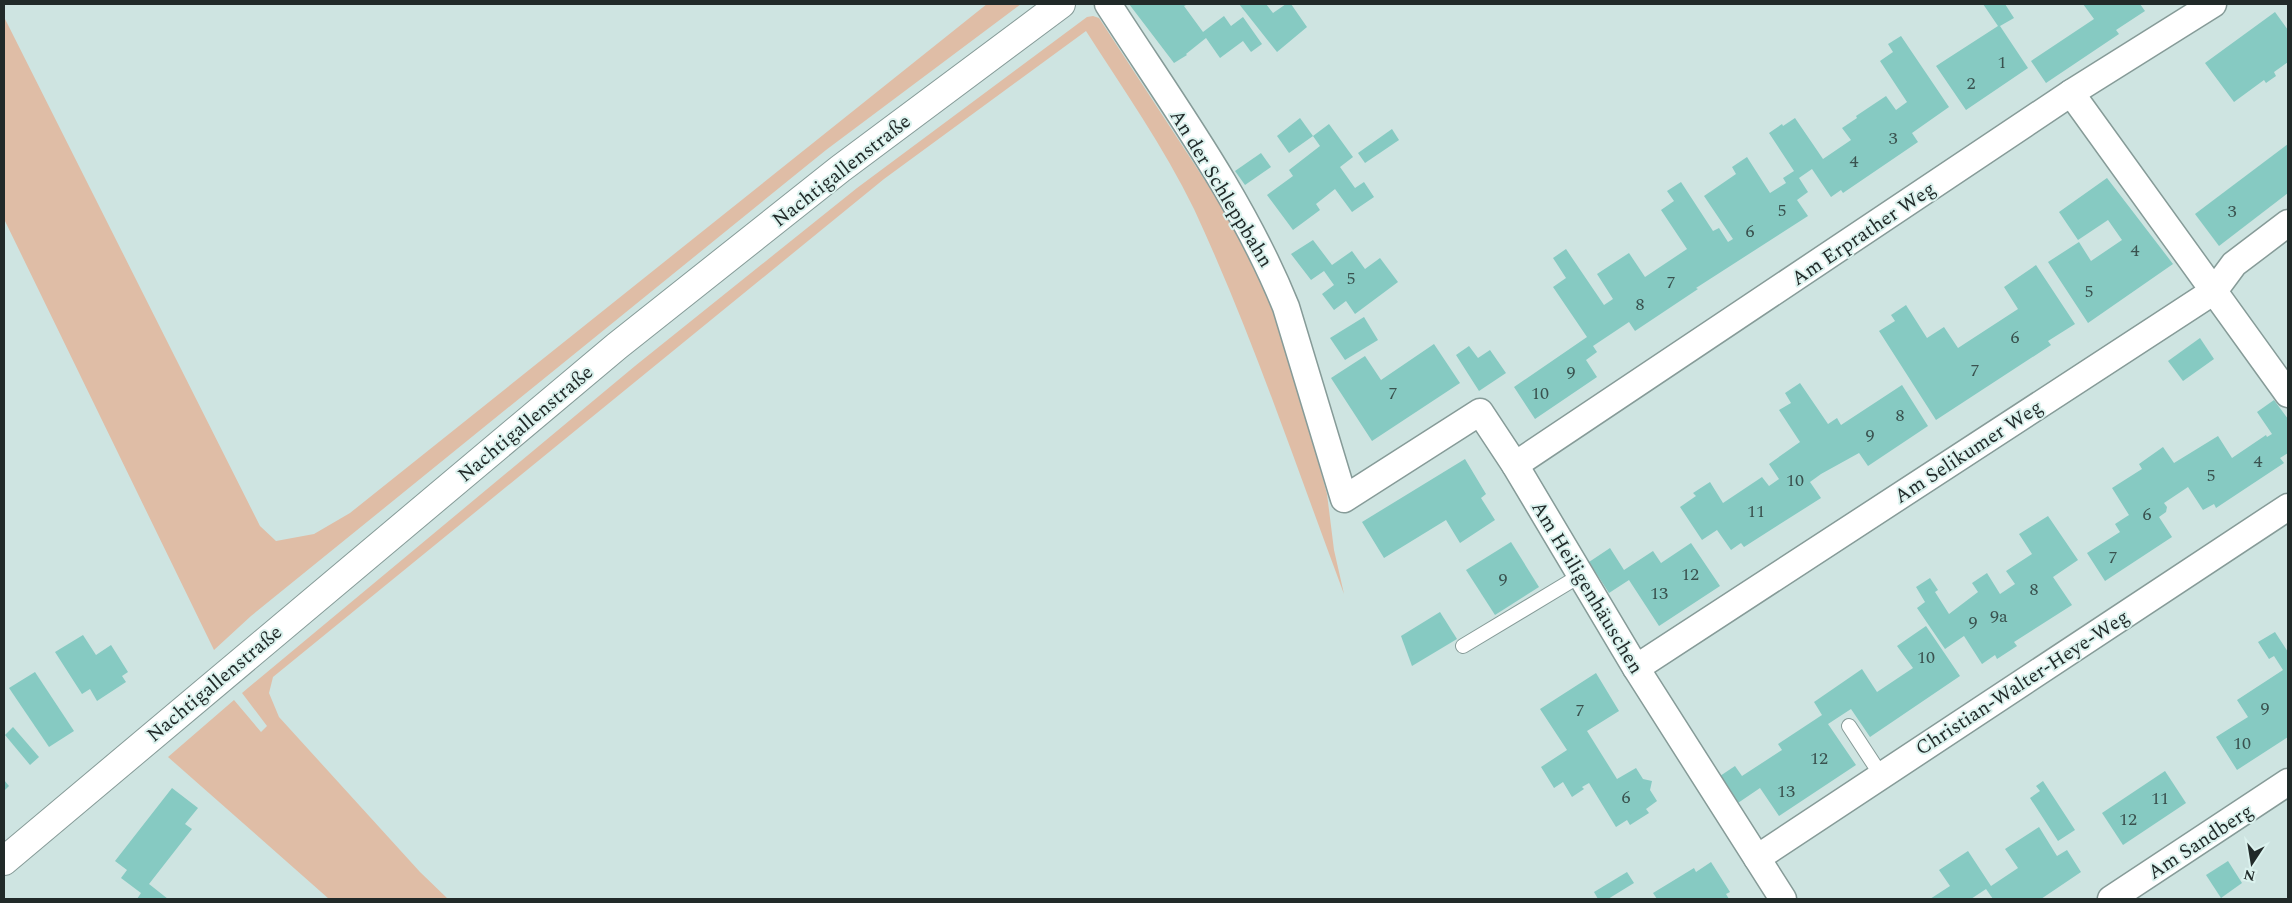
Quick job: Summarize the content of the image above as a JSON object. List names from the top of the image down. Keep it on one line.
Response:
{"streets":{"main road":["Nachtigallenstraße"],"street":["An der Schleppbahn","Am Erprather Weg","Am Selikumer Weg","Am Heiligenhäuschen","Christian-Walter-Heye-Weg","Am Sandberg"]},"crossings":[["An der Schleppbahn","Am Heiligenhäuschen"],["Am Erprather Weg","Am Heiligenhäuschen"],["Am Selikumer Weg","Am Heiligenhäuschen"],["Am Heiligenhäuschen","Christian-Walter-Heye-Weg"]],"house_numbers":["1","2","3","4","5","3","6","4","5","7","5","8","6","7","9","7","10","8","9","4","5","10","11","6","7","12","9","8","13","9a","9","10","9","7","10","12","13","6","11","12"],"north":"bottom"}
